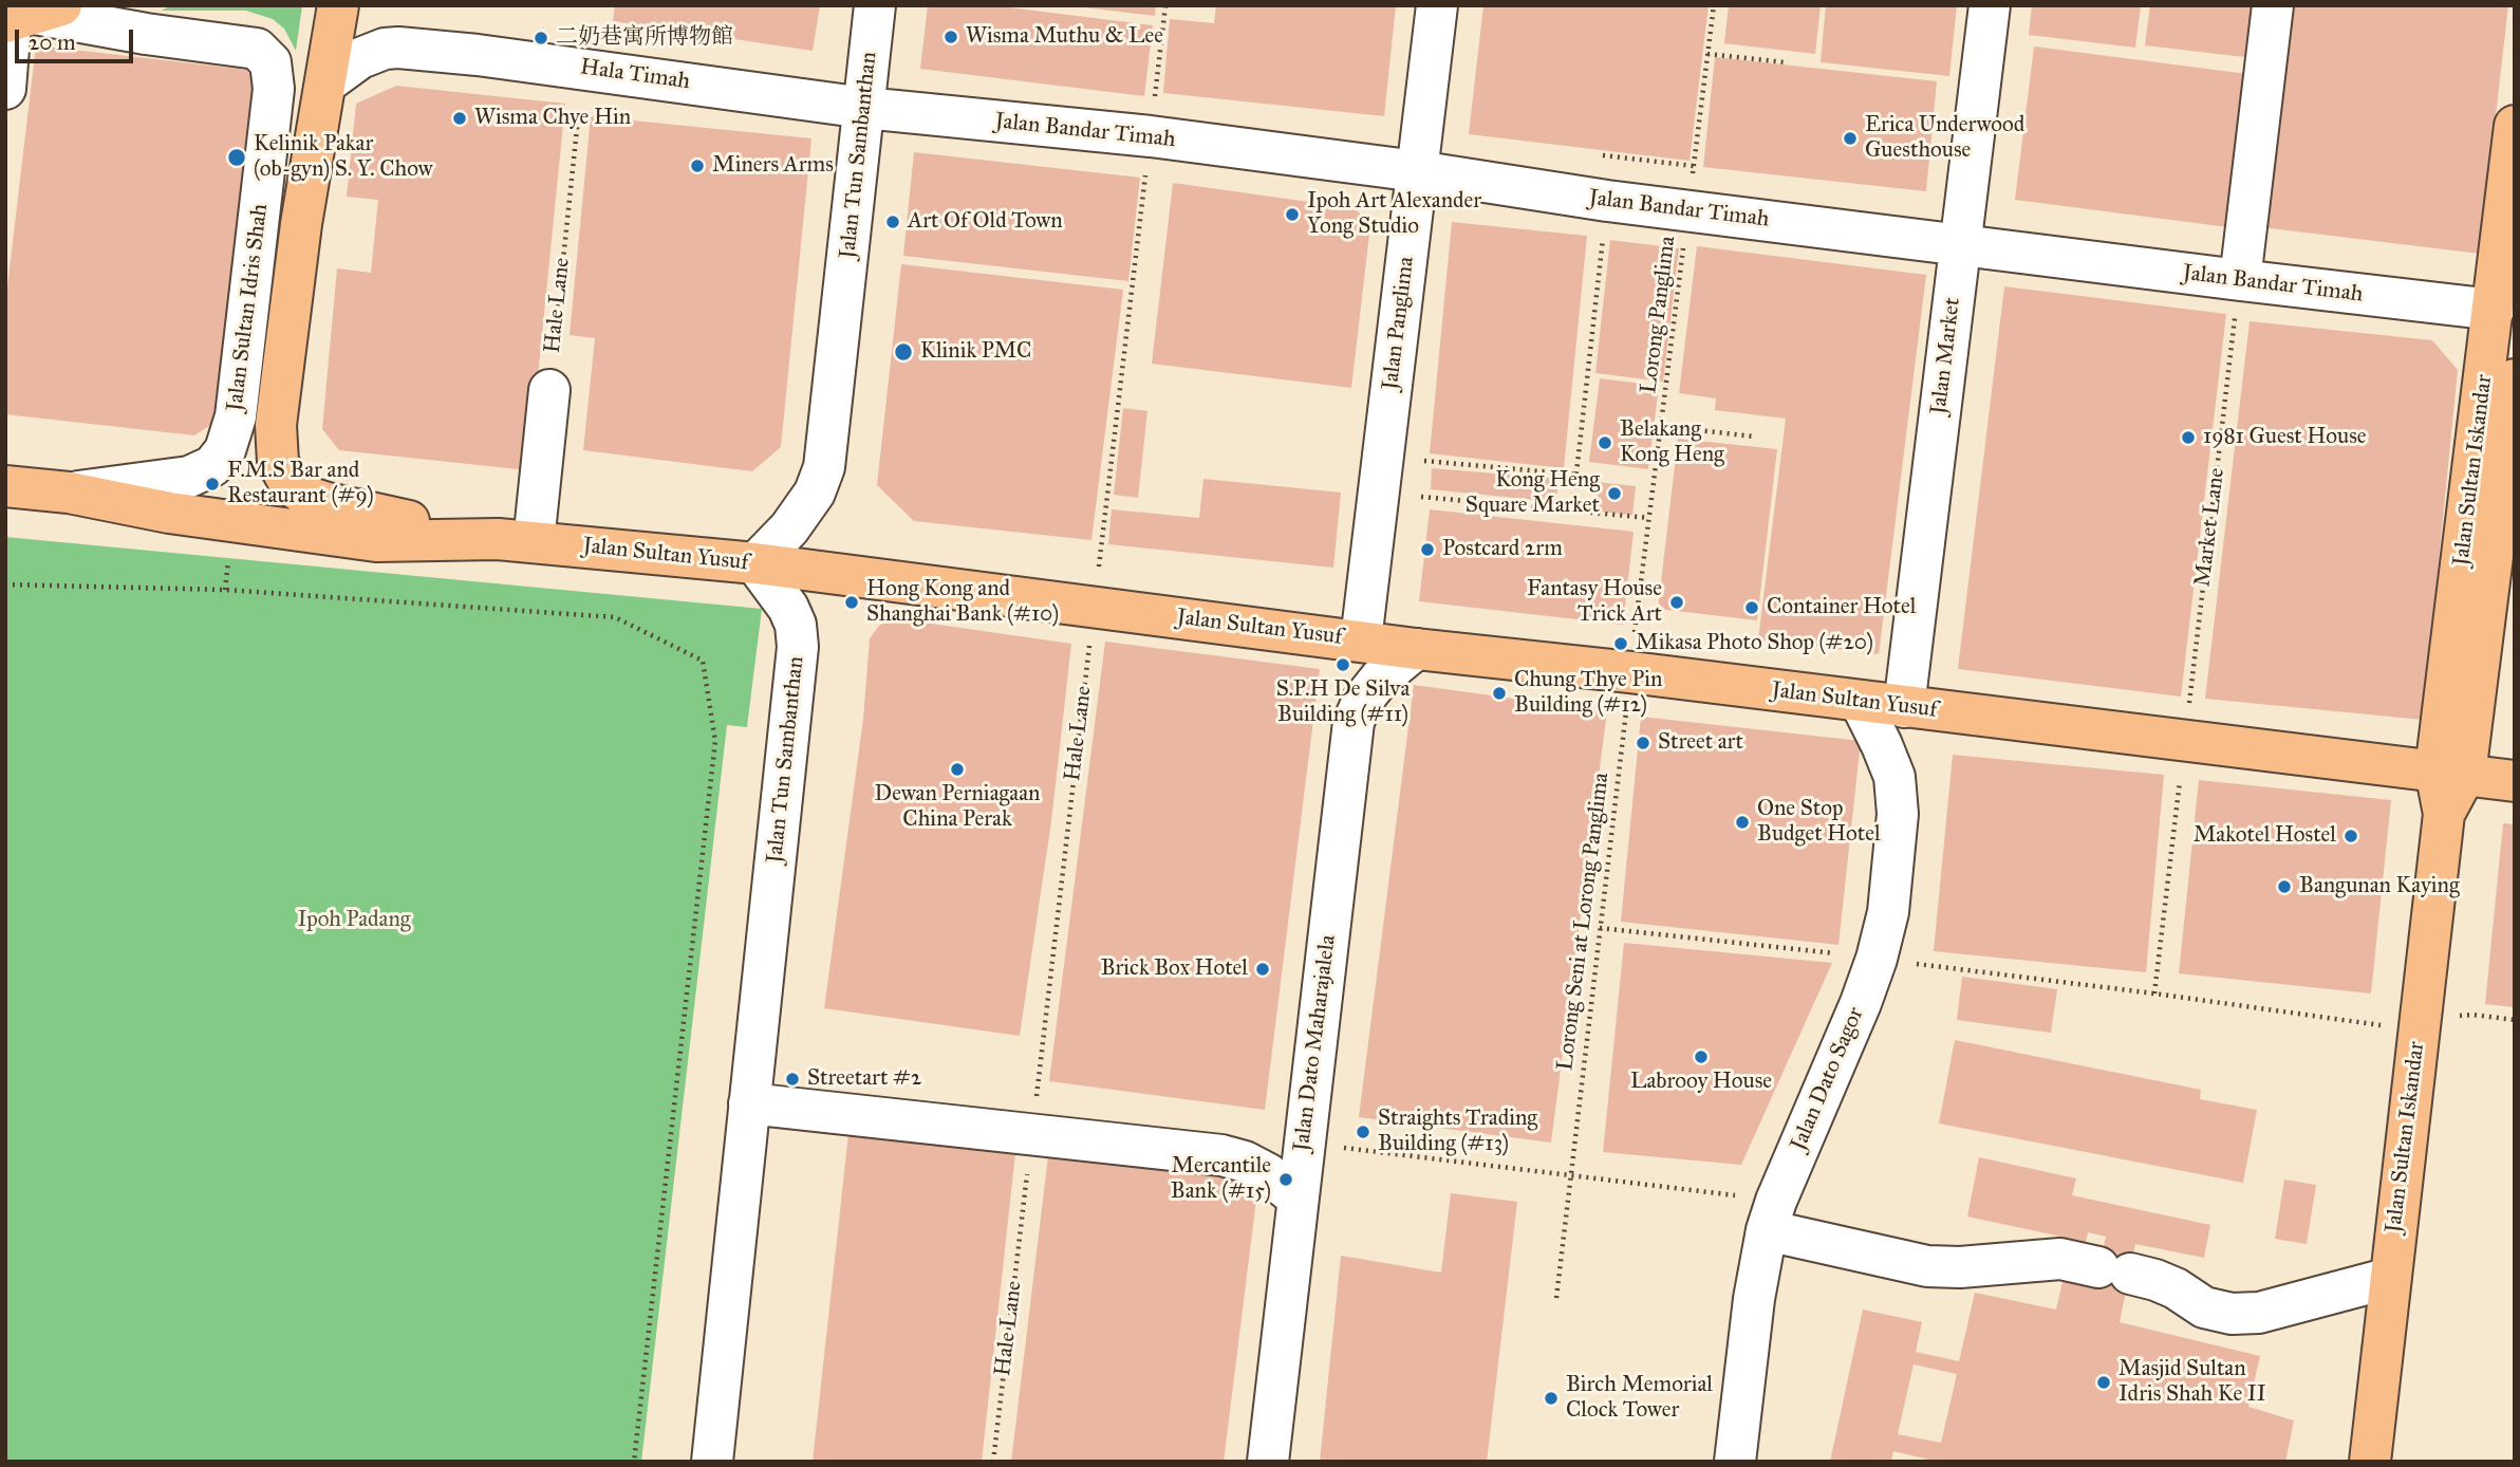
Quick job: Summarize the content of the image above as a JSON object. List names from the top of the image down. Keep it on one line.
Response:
{"streets":{"main road":["Jalan Sultan Idris Shah","Jalan Sultan Iskandar","Jalan Sultan Yusuf"],"street":["Hala Timah","Jalan Bandar Timah","Jalan Tun Sambanthan","Jalan Panglima","Jalan Market","Jalan Dato Maharajalela","Jalan Dato Sagor"],"path":["Hale Lane","Lorong Panglima","Market Lane","Lorong Seni at Lorong Panglima"]},"crossings":[["Hala Timah","Jalan Bandar Timah"],["Hala Timah","Jalan Tun Sambanthan"],["Hala Timah","Hale Lane"],["Hala Timah","Jalan Sultan Idris Shah"],["Jalan Bandar Timah","Jalan Tun Sambanthan"],["Jalan Bandar Timah","Hale Lane"],["Jalan Bandar Timah","Lorong Panglima"],["Jalan Bandar Timah","Jalan Panglima"],["Jalan Bandar Timah","Jalan Market"],["Jalan Bandar Timah","Jalan Sultan Iskandar"],["Jalan Bandar Timah","Market Lane"],["Jalan Tun Sambanthan","Jalan Sultan Yusuf"],["Hale Lane","Jalan Sultan Yusuf"],["Jalan Sultan Idris Shah","Jalan Sultan Yusuf"],["Lorong Panglima","Jalan Sultan Yusuf"],["Lorong Panglima","Lorong Seni at Lorong Panglima"],["Jalan Panglima","Jalan Sultan Yusuf"],["Jalan Market","Jalan Sultan Yusuf"],["Jalan Sultan Iskandar","Jalan Sultan Yusuf"],["Market Lane","Jalan Sultan Yusuf"],["Jalan Sultan Yusuf","Lorong Seni at Lorong Panglima"],["Jalan Sultan Yusuf","Jalan Dato Maharajalela"],["Jalan Sultan Yusuf","Jalan Dato Sagor"]],"parks":["Ipoh Padang"],"places":["Wisma Muthu & Lee","二奶巷寓所博物館","Wisma Chye Hin","Erica Underwood Guesthouse","Kelinik Pakar (ob-gyn) S. Y. Chow","Miners Arms","Ipoh Art Alexander Yong Studio","Art Of Old Town","Klinik PMC","1981 Guest House","Belakang Kong Heng","F.M.S Bar and Restaurant (#9)","Kong Heng Square Market","Postcard 2rm","Hong Kong and Shanghai Bank (#10)","Fantasy House Trick Art","Container Hotel","Mikasa Photo Shop (#20)","S.P.H De Silva Building (#11)","Chung Thye Pin Building (#12)","Street art","Dewan Perniagaan China Perak","One Stop Budget Hotel","Makotel Hostel","Bangunan Kaying","Brick Box Hotel","Labrooy House","Streetart #2","Straights Trading Building (#13)","Mercantile Bank (#15)","Masjid Sultan Idris Shah Ke II","Birch Memorial Clock Tower"],"scale_bar":"20 m"}
